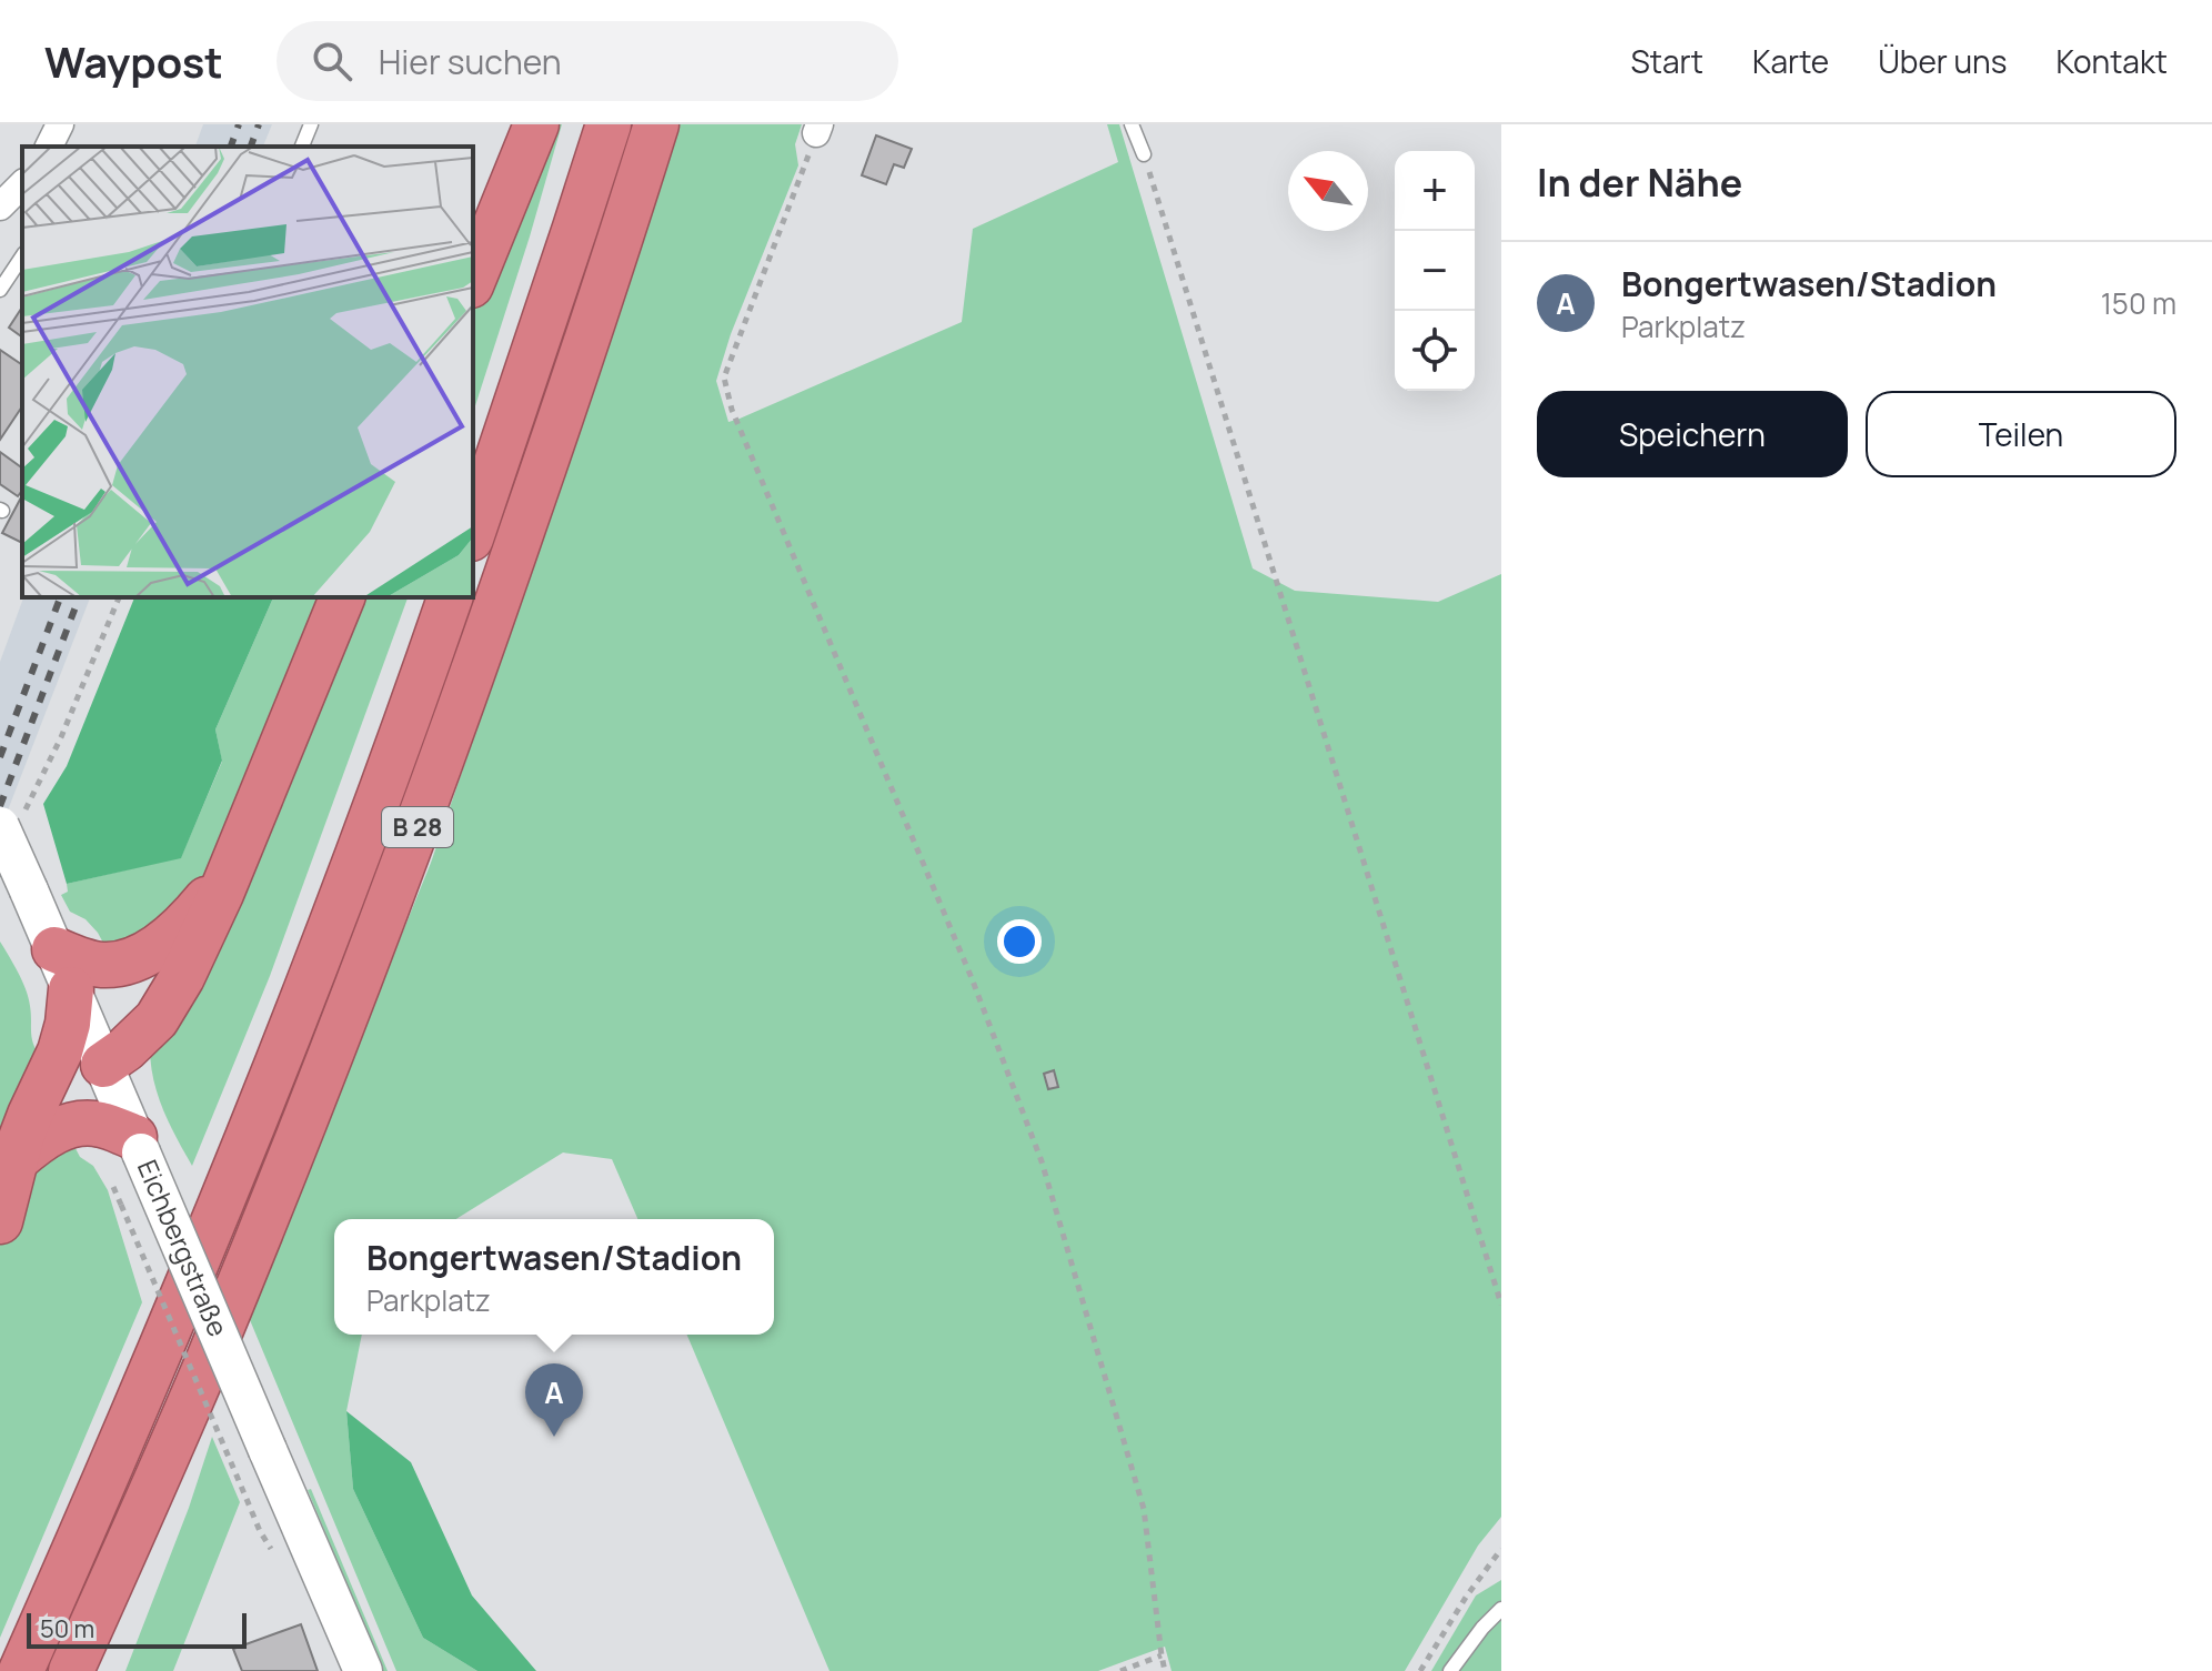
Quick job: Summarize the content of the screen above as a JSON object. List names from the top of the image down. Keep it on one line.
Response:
{"streets":{"highway":["B 28"],"main road":["Eichbergstraße"]},"scale_bar":"50 m","north":"top left","page":{"header":"Waypost","search":"Hier suchen","nav":["Start","Karte","Über uns","Kontakt"],"heading":"In der Nähe","map_buttons":["+","−"],"list":[{"mark":"A","name":"Bongertwasen/Stadion","note":"Parkplatz","value":"150 m"}],"buttons":["Speichern","Teilen"],"popup":["Bongertwasen/Stadion","Parkplatz"],"pins":"A","scale":"50 m"}}
